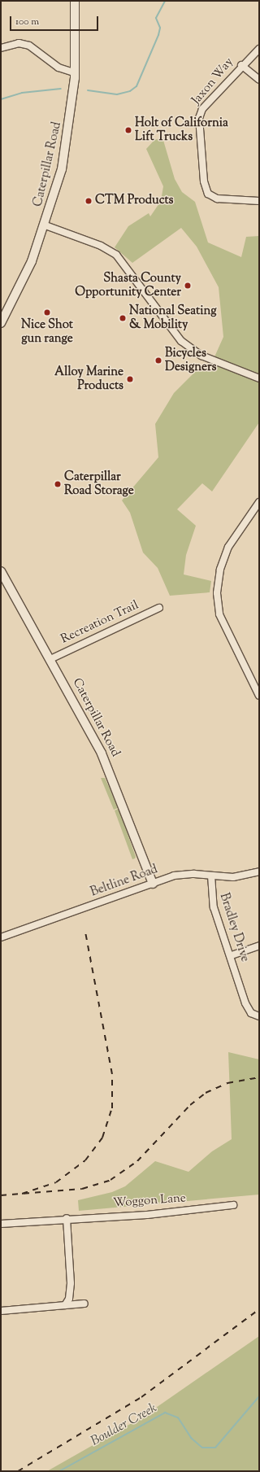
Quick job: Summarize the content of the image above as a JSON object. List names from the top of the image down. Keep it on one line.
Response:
{"streets":{"street":["Jaxon Way","Caterpillar Road","Recreation Trail","Beltline Road","Bradley Drive","Woggon Lane"]},"crossings":[["Caterpillar Road","Recreation Trail"],["Caterpillar Road","Beltline Road"],["Beltline Road","Bradley Drive"]],"water":["Boulder Creek"],"places":["Holt of California Lift Trucks","CTM Products","Shasta County Opportunity Center","Nice Shot gun range","National Seating & Mobility","Bicycles Designers","Alloy Marine Products","Caterpillar Road Storage"],"scale_bar":"100 m"}
